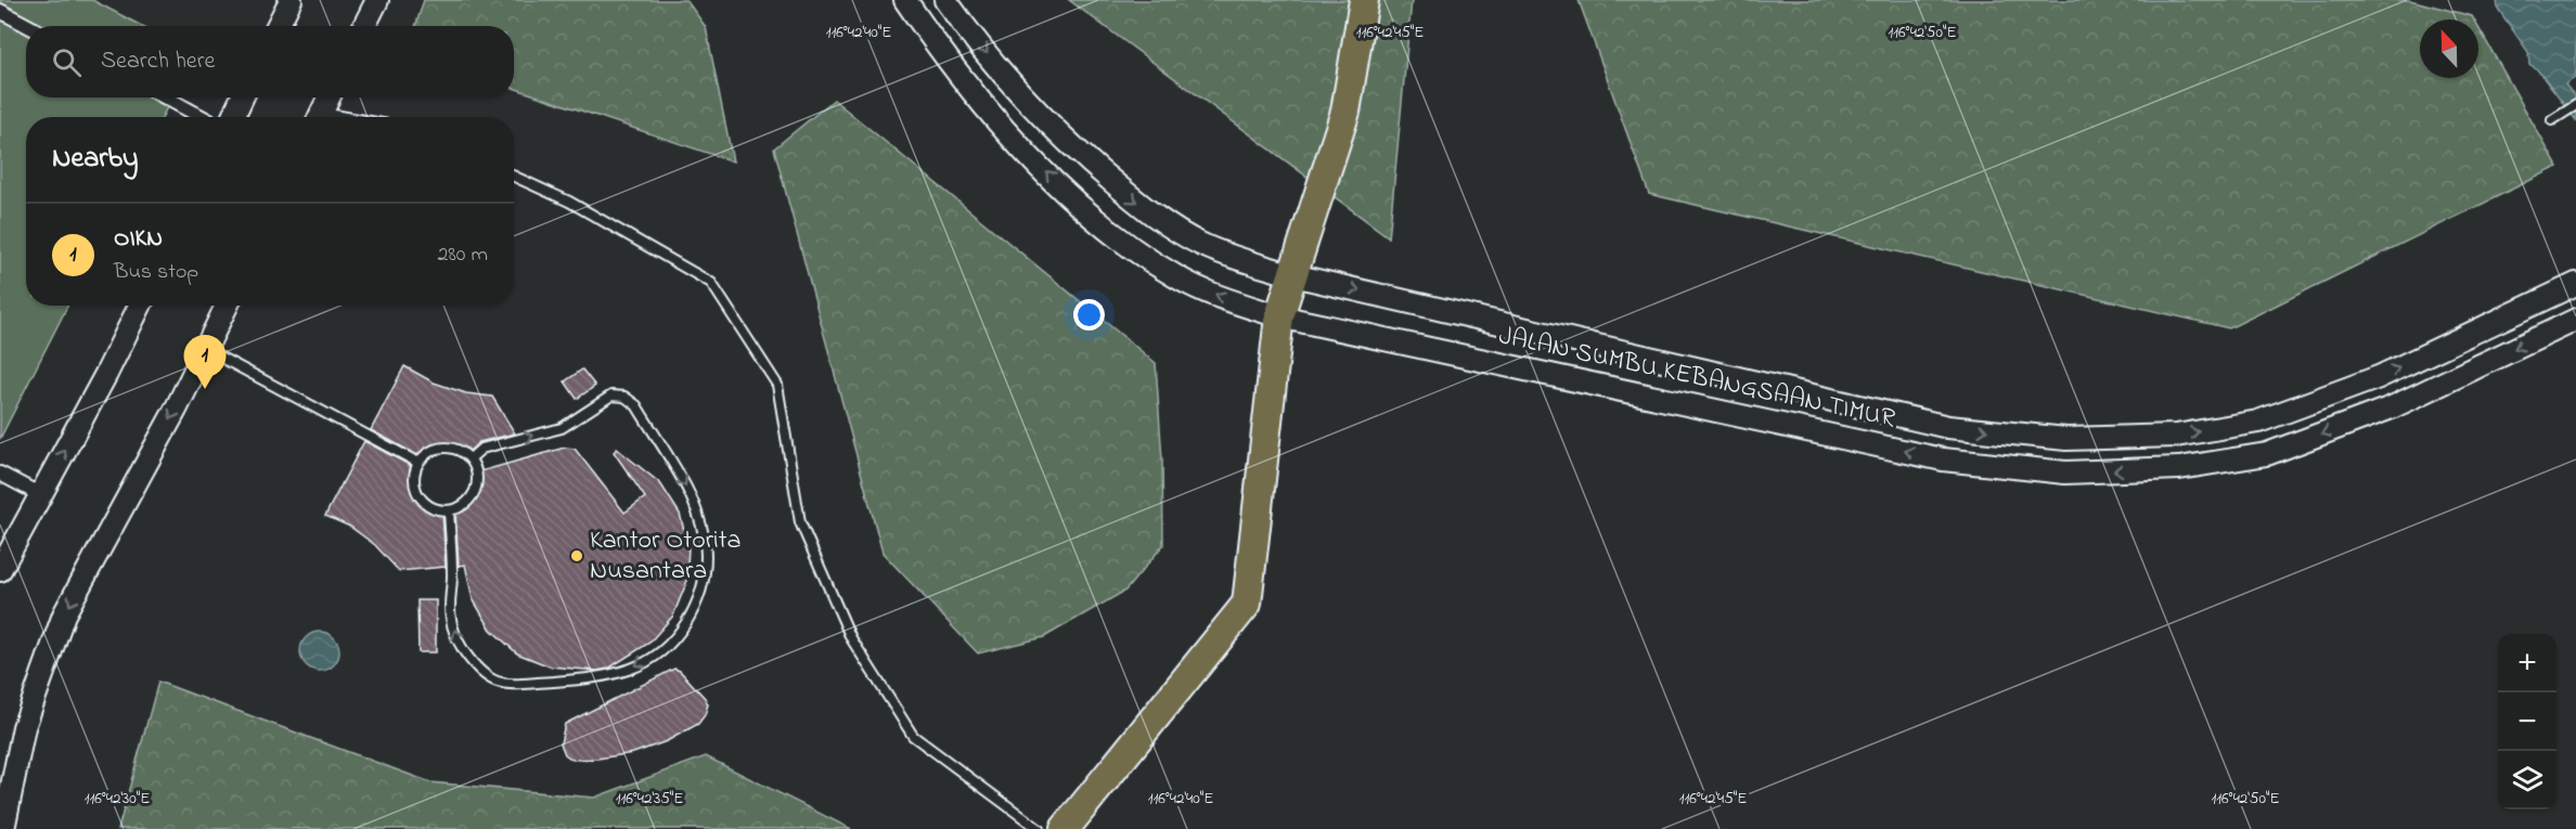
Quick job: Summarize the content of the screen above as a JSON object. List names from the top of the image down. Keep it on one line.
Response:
{"streets":{"street":["JALAN SUMBU KEBANGSAAN TIMUR"]},"places":["Kantor Otorita Nusantara"],"north":"top","page":{"search":"Search here","heading":"Nearby","list":[{"mark":"1","name":"OIKN","note":"Bus stop","value":"280 m"}],"pins":"1","map_buttons":["+","−"]},"coordinates":["116°42'40\"E","116°42'45\"E","116°42'50\"E","116°42'30\"E","116°42'35\"E"]}
